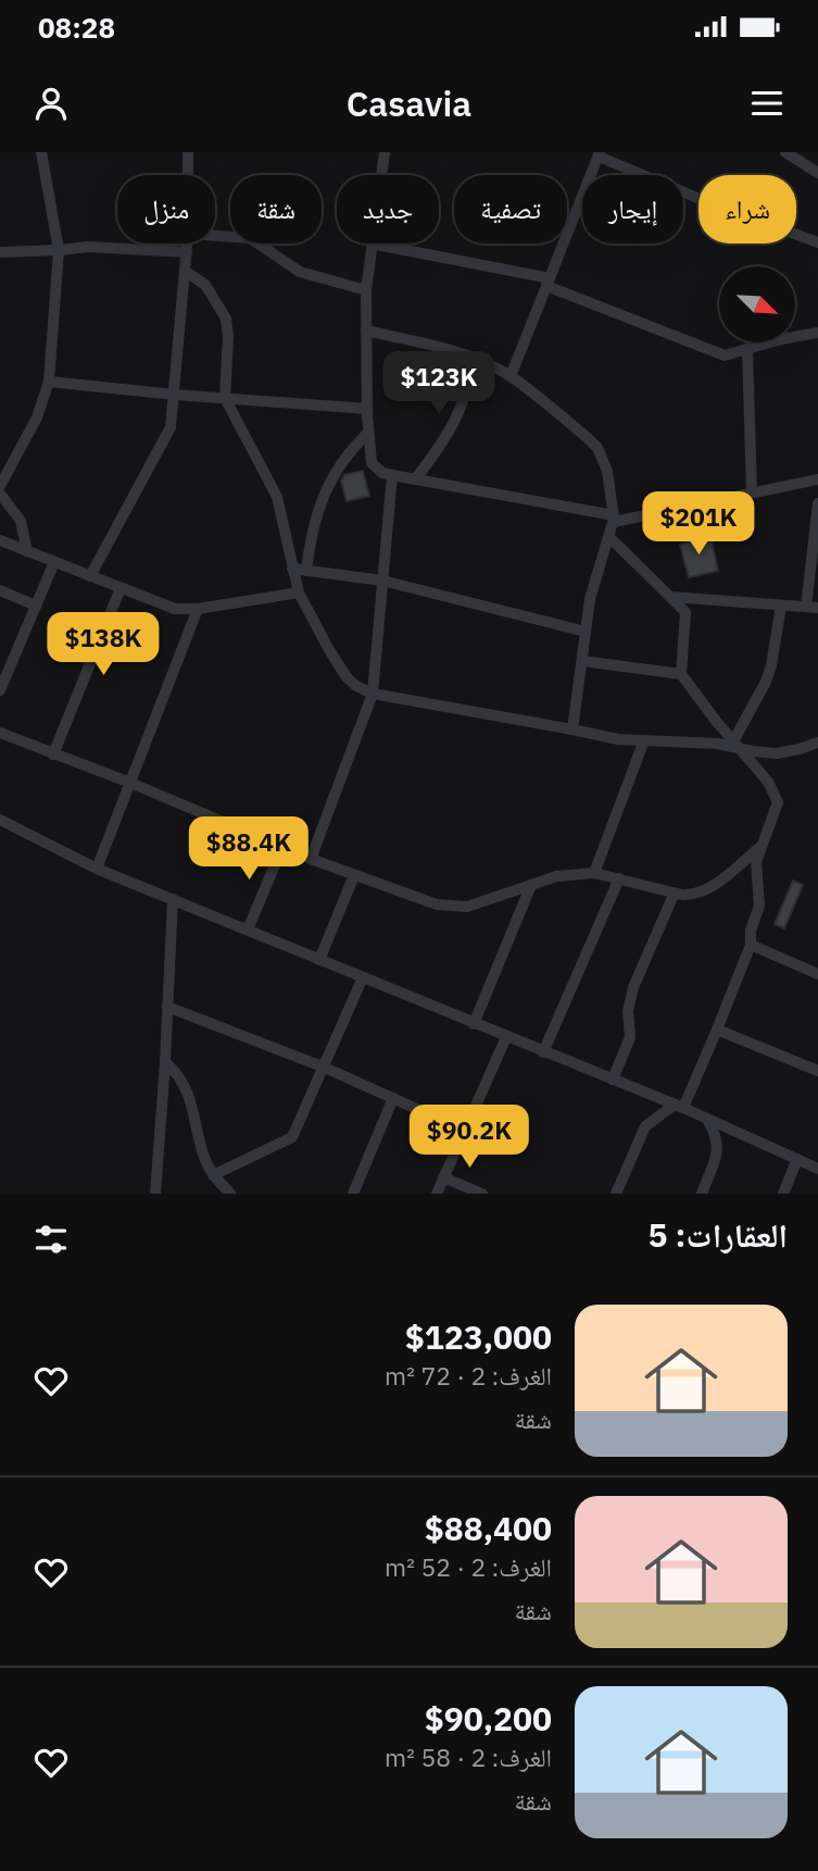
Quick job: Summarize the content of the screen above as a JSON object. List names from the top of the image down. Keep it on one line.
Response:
{"north":"bottom right","page":{"status":"08:28","header":"Casavia","chip":["شراء","إيجار","تصفية","جديد","شقة","منزل"],"price":["$123K","$201K","$138K","$88.4K","$90.2K"],"heading":"العقارات: 5","list":[{"name":"$123,000","note":"الغرف: 2 · 72 m² · شقة"},{"name":"$88,400","note":"الغرف: 2 · 52 m² · شقة"},{"name":"$90,200","note":"الغرف: 2 · 58 m² · شقة"}]}}
